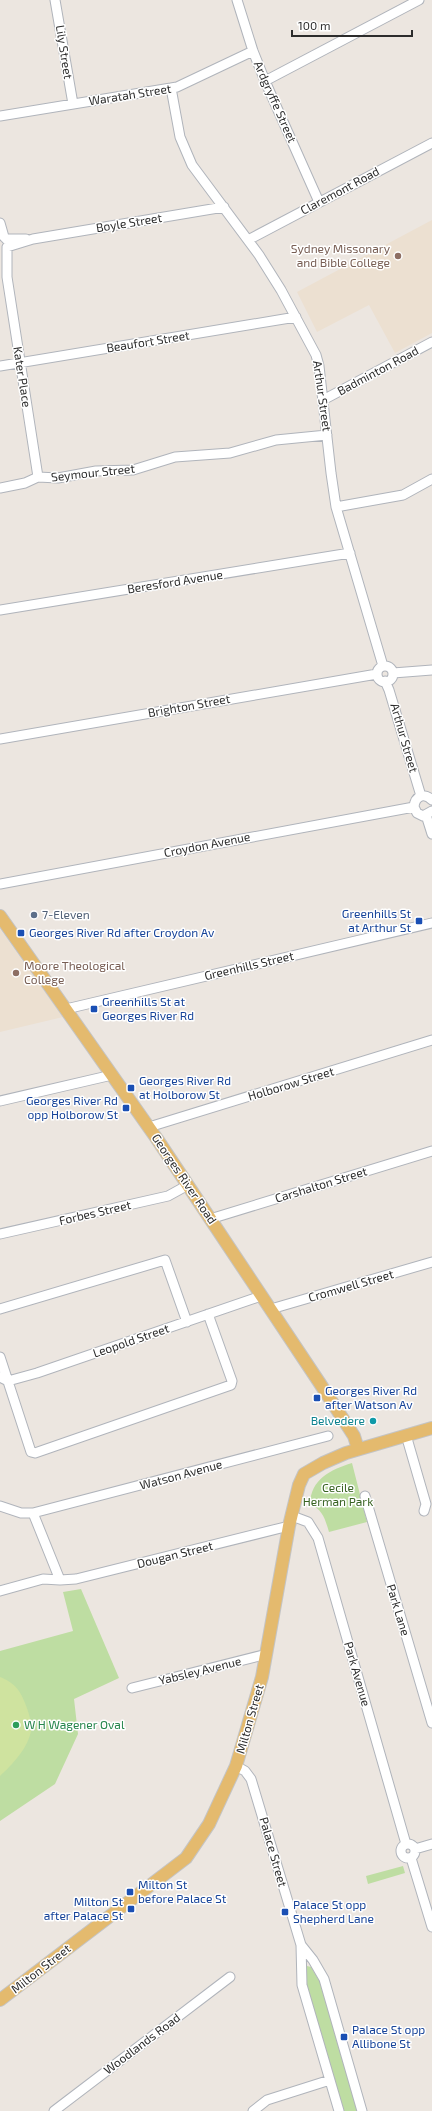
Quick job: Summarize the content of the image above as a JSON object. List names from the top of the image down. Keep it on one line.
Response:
{"streets":{"main road":["Georges River Road","Milton Street"],"street":["Lily Street","Waratah Street","Ardgryffe Street","Claremont Road","Boyle Street","Beaufort Street","Badminton Road","Kater Place","Arthur Street","Seymour Street","Beresford Avenue","Brighton Street","Croydon Avenue","Greenhills Street","Holborow Street","Carshalton Street","Forbes Street","Cromwell Street","Leopold Street","Watson Avenue","Dougan Street","Park Lane","Yabsley Avenue","Park Avenue","Palace Street","Woodlands Road"]},"crossings":[["Lily Street","Waratah Street"],["Waratah Street","Ardgryffe Street"],["Waratah Street","Arthur Street"],["Ardgryffe Street","Claremont Road"],["Claremont Road","Arthur Street"],["Boyle Street","Kater Place"],["Boyle Street","Arthur Street"],["Beaufort Street","Kater Place"],["Beaufort Street","Arthur Street"],["Badminton Road","Arthur Street"],["Kater Place","Seymour Street"],["Arthur Street","Seymour Street"],["Arthur Street","Beresford Avenue"],["Arthur Street","Brighton Street"],["Greenhills Street","Georges River Road"],["Holborow Street","Georges River Road"],["Georges River Road","Carshalton Street"],["Georges River Road","Forbes Street"],["Georges River Road","Cromwell Street"],["Georges River Road","Leopold Street"],["Georges River Road","Milton Street"],["Dougan Street","Park Avenue"],["Dougan Street","Milton Street"],["Yabsley Avenue","Milton Street"],["Park Avenue","Milton Street"],["Milton Street","Palace Street"]],"parks":["Cecile Herman Park"],"places":{"other":["Sydney Missonary and Bible College","7-Eleven","Moore Theological College","Belvedere","W H Wagener Oval"],"transit":["Greenhills St at Arthur St","Georges River Rd after Croydon Av","Greenhills St at Georges River Rd","Georges River Rd at Holborow St","Georges River Rd opp Holborow St","Georges River Rd after Watson Av","Milton St before Palace St","Milton St after Palace St","Palace St opp Shepherd Lane","Palace St opp Allibone St"]},"scale_bar":"100 m"}
